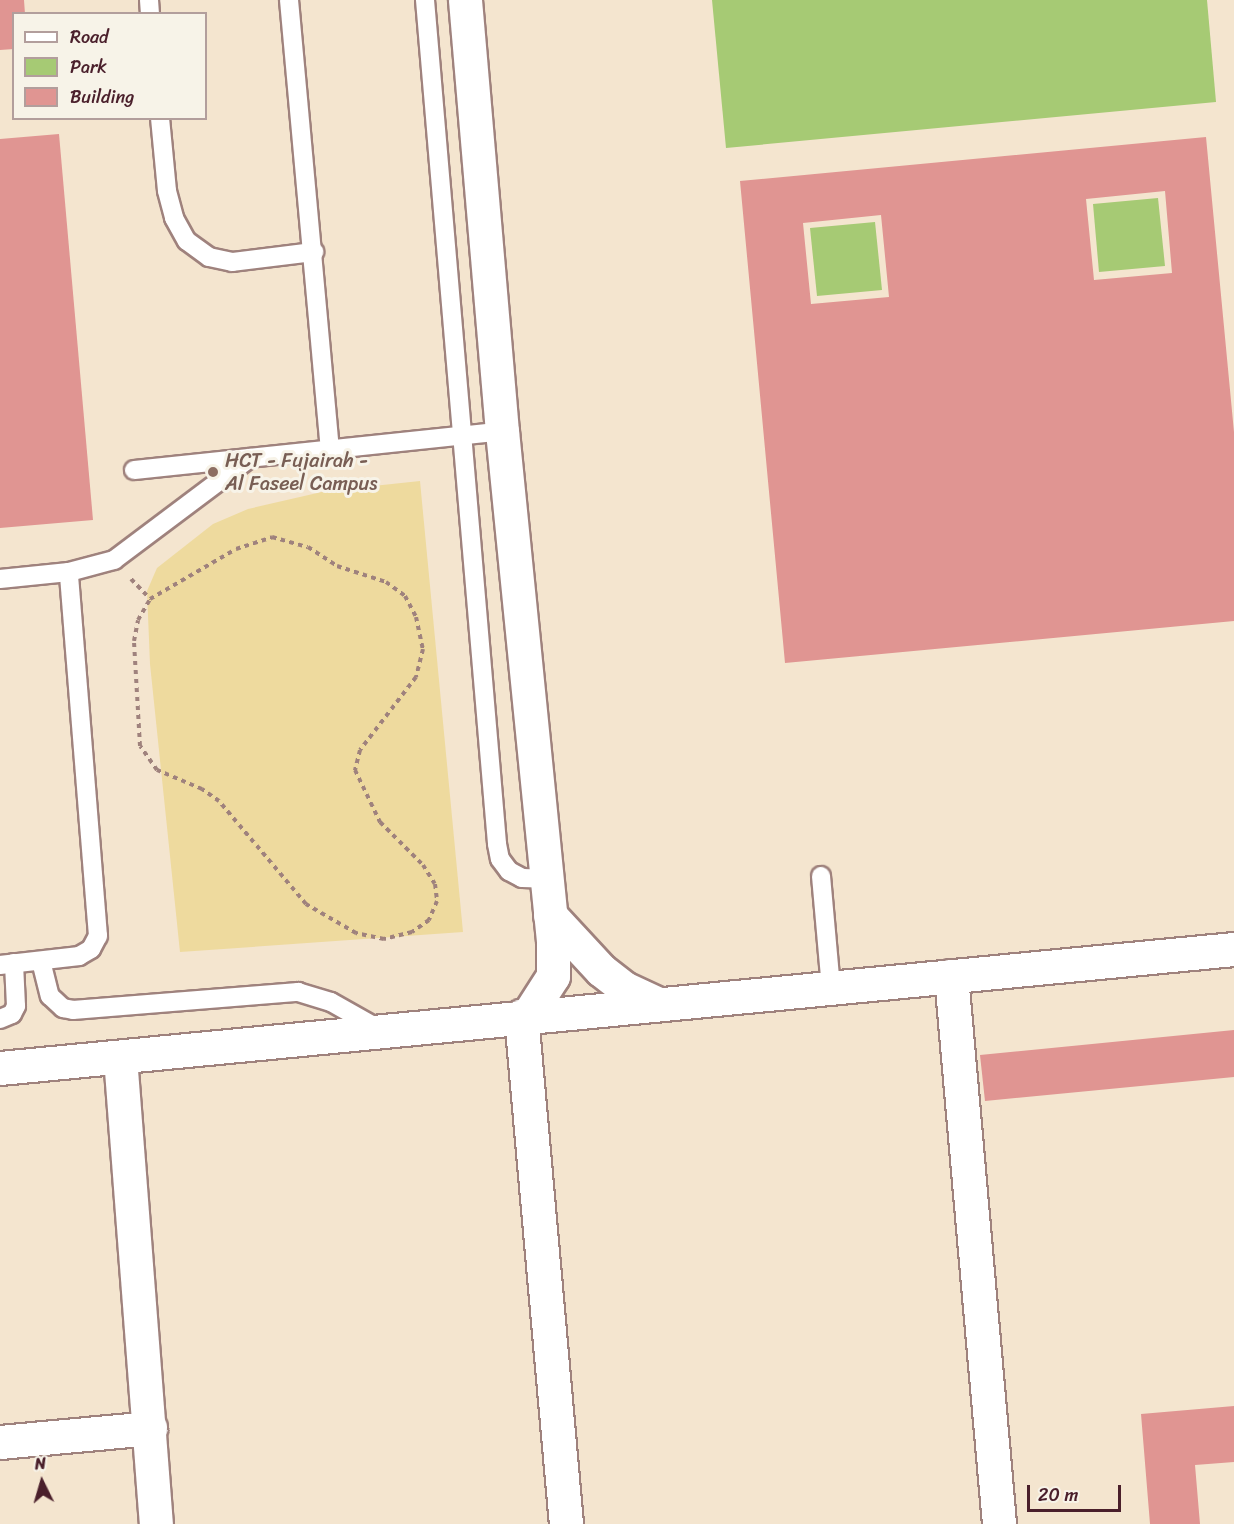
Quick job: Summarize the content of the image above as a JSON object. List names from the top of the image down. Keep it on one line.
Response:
{"places":["HCT - Fujairah - Al Faseel Campus"],"legend":["Road","Park","Building"],"scale_bar":"20 m","north":"top"}
